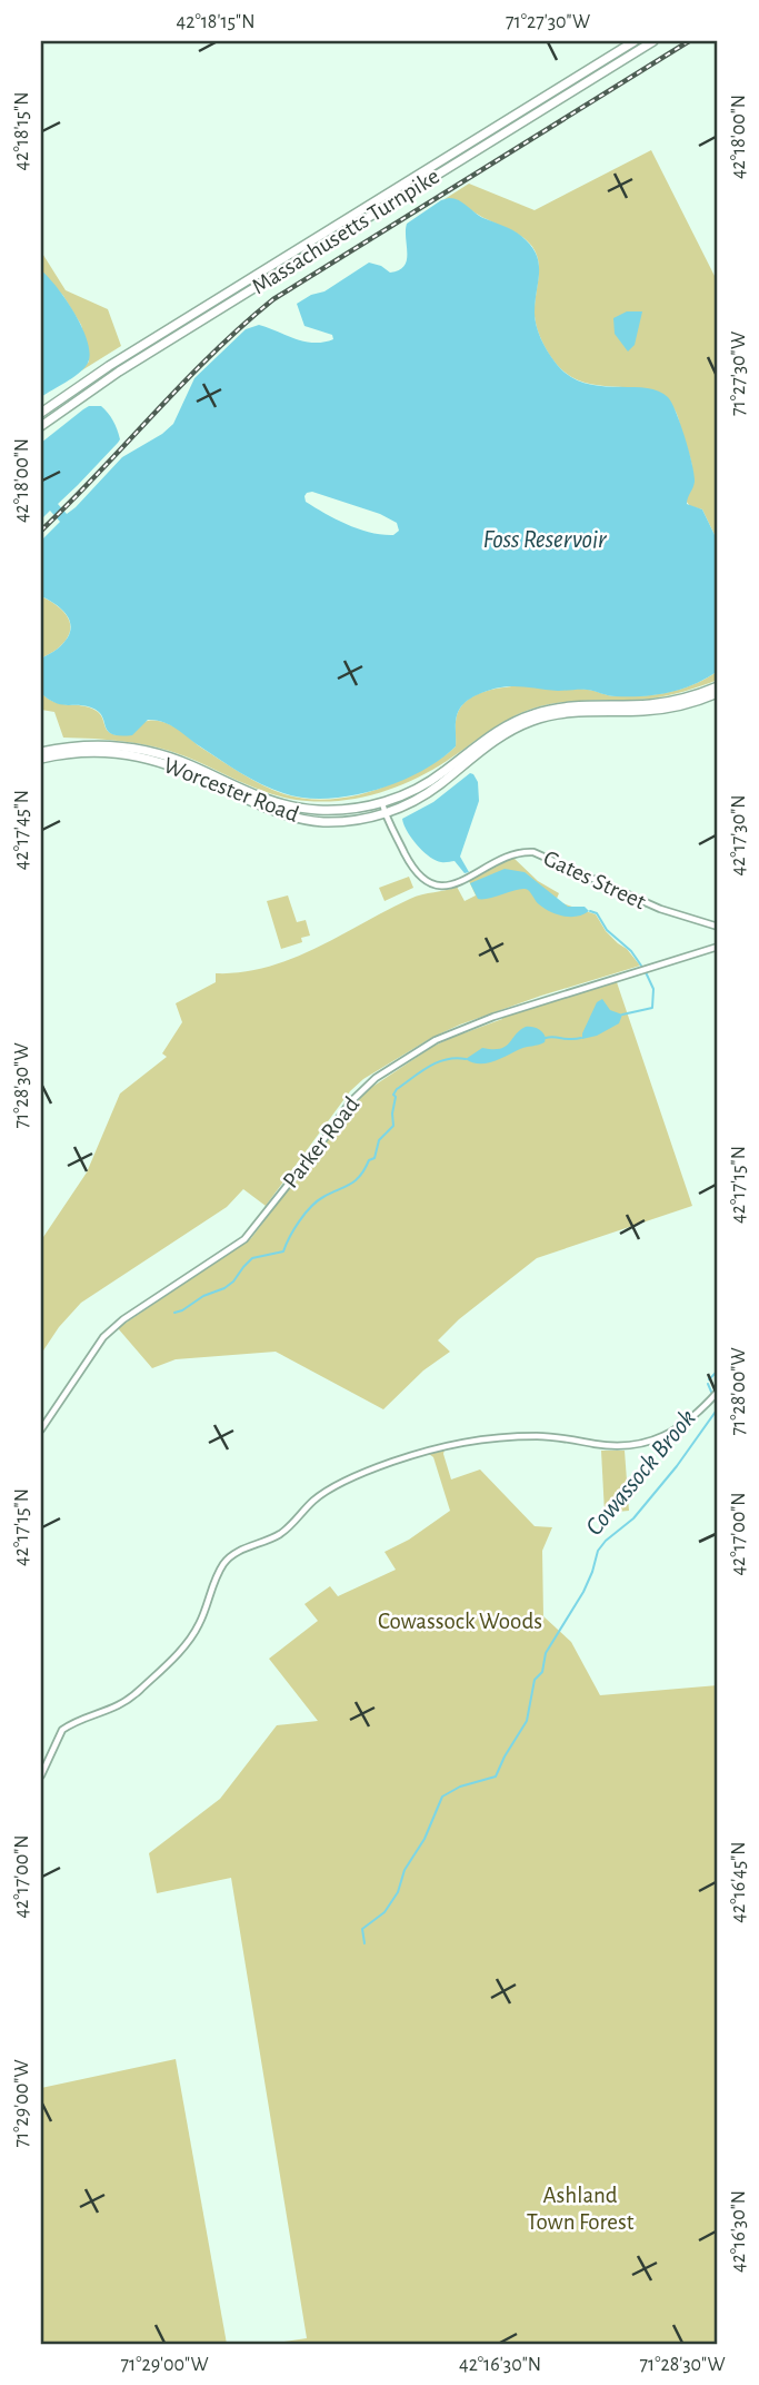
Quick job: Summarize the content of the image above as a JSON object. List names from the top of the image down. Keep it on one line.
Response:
{"streets":{"highway":["Massachusetts Turnpike","Worcester Road"],"street":["Gates Street","Parker Road"]},"crossings":[["Worcester Road","Gates Street"]],"water":["Foss Reservoir","Cowassock Brook"],"parks":["Cowassock Woods","Ashland Town Forest"],"coordinates":["42°18'15\"N","71°27'30\"W","42°18'00\"N","42°17'45\"N","42°17'30\"N","71°28'30\"W","42°17'15\"N","71°28'00\"W","42°17'00\"N","42°16'45\"N","71°29'00\"W","42°16'30\"N"]}
